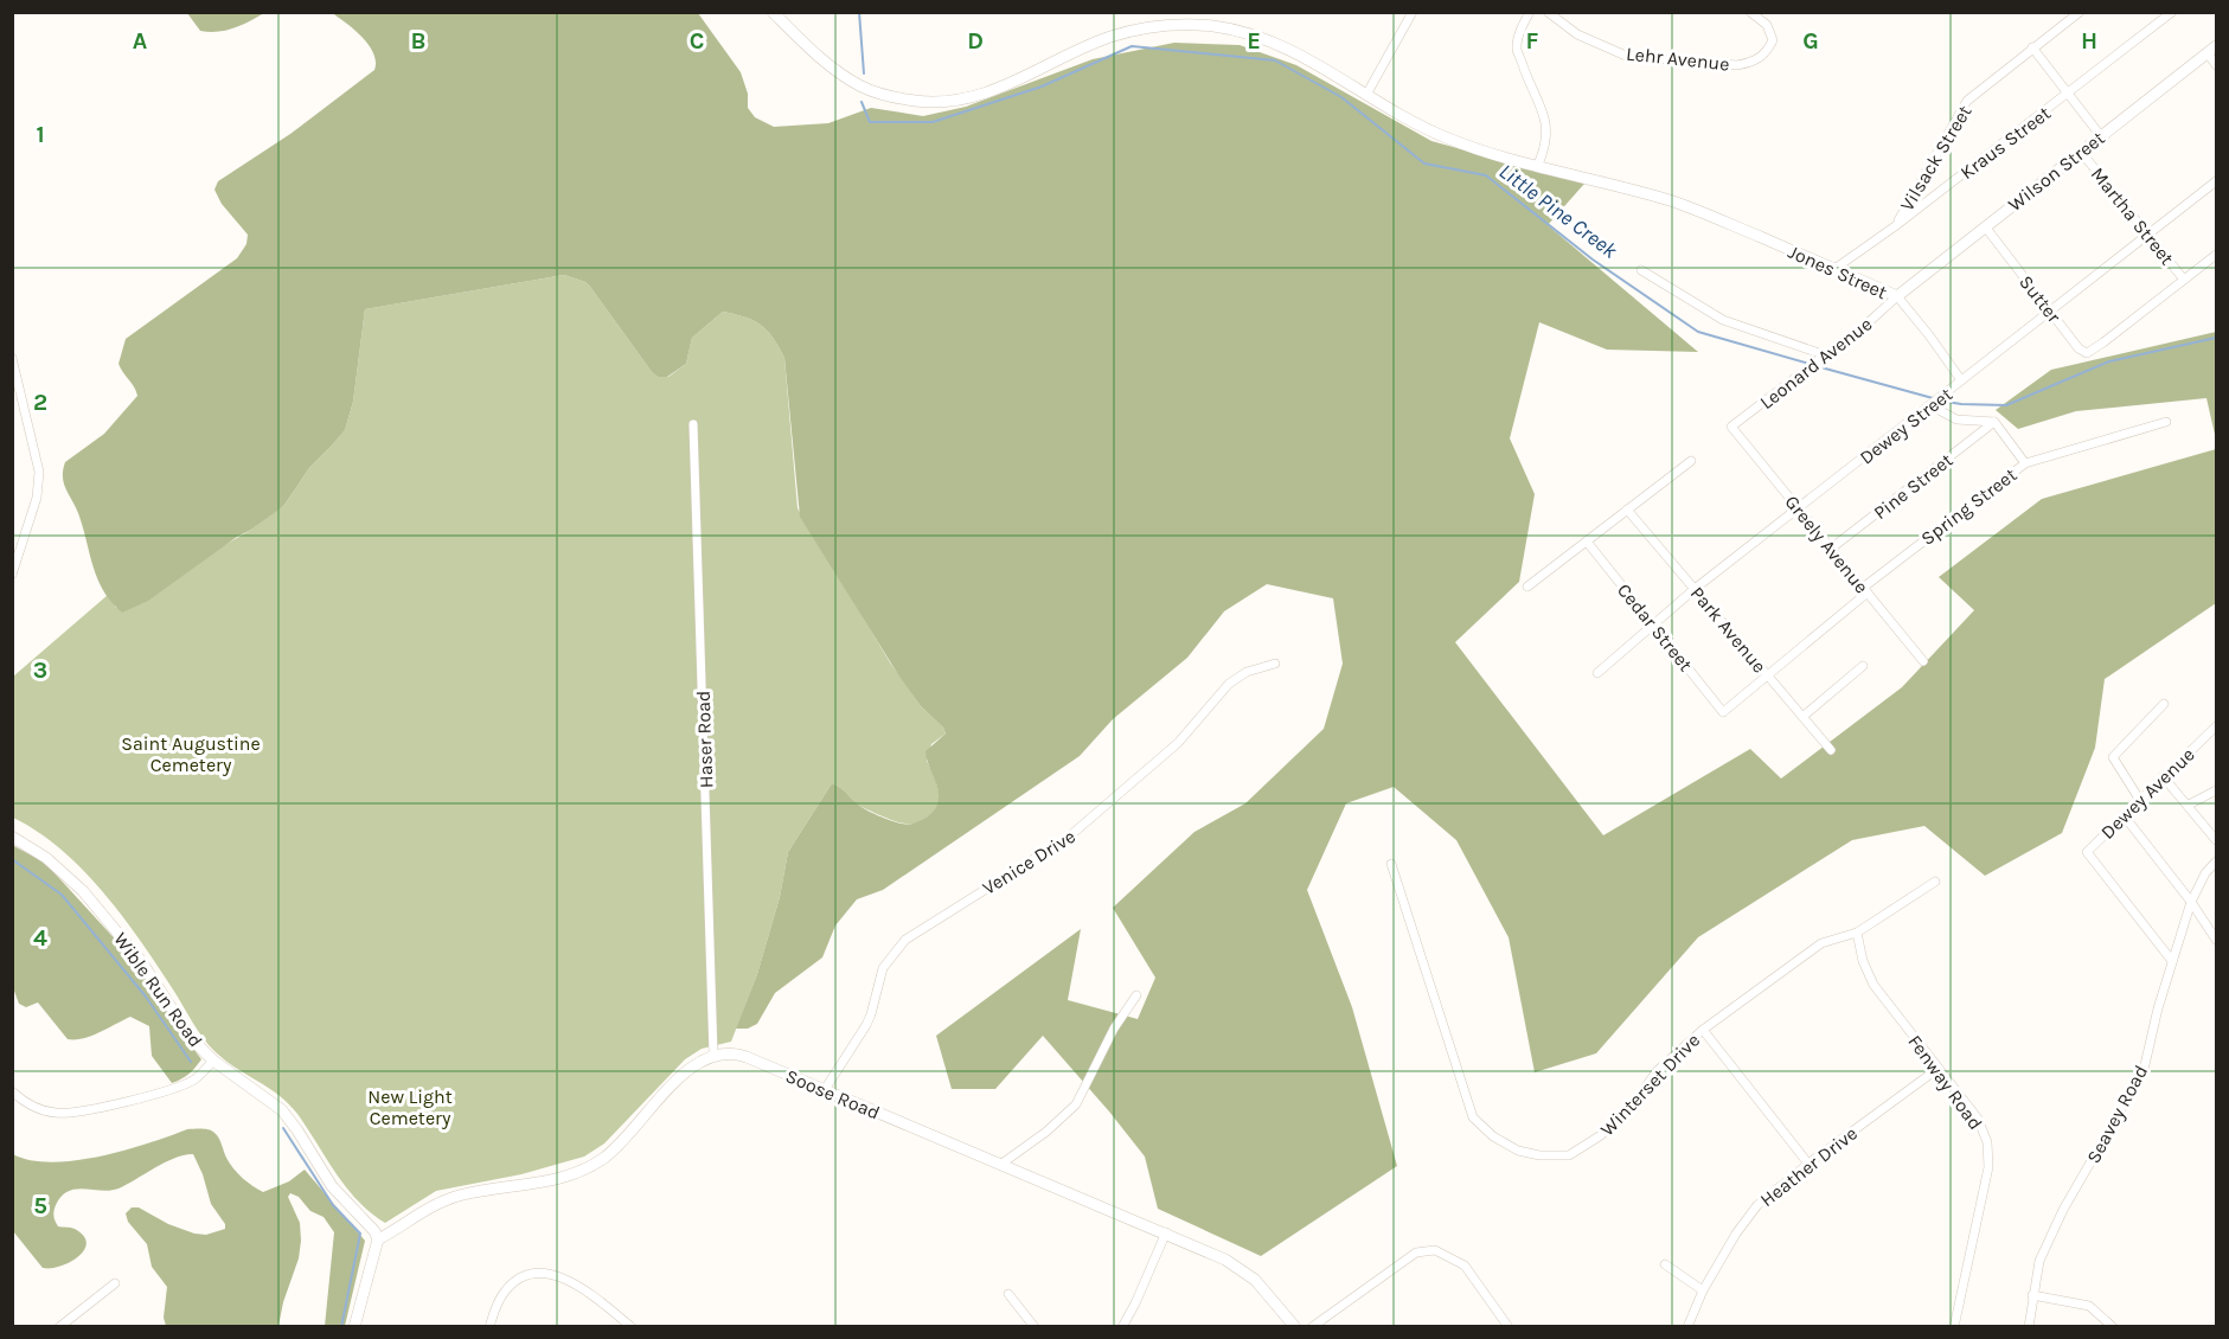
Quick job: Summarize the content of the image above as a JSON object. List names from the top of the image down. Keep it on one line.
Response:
{"streets":{"street":["Lehr Avenue","Kraus Street","Vilsack Street","Wilson Street","Martha Street","Jones Street","Sutter","Leonard Avenue","Dewey Street","Pine Street","Spring Street","Greely Avenue","Cedar Street","Park Avenue","Haser Road","Dewey Avenue","Venice Drive","Wible Run Road","Fenway Road","Winterset Drive","Soose Road","Seavey Road","Heather Drive"]},"crossings":[["Kraus Street","Vilsack Street"],["Kraus Street","Jones Street"],["Wilson Street","Martha Street"],["Wilson Street","Jones Street"],["Wilson Street","Sutter"],["Wilson Street","Leonard Avenue"],["Martha Street","Sutter"],["Martha Street","Dewey Street"],["Jones Street","Leonard Avenue"],["Jones Street","Dewey Street"],["Sutter","Dewey Street"],["Leonard Avenue","Greely Avenue"],["Dewey Street","Greely Avenue"],["Dewey Street","Cedar Street"],["Dewey Street","Park Avenue"],["Pine Street","Greely Avenue"],["Spring Street","Greely Avenue"],["Spring Street","Cedar Street"],["Spring Street","Park Avenue"],["Haser Road","Soose Road"],["Dewey Avenue","Seavey Road"],["Venice Drive","Soose Road"],["Fenway Road","Winterset Drive"],["Fenway Road","Heather Drive"]],"water":["Little Pine Creek"],"parks":["Saint Augustine Cemetery","New Light Cemetery"],"grid":{"columns":["A","B","C","D","E","F","G","H"],"rows":["1","2","3","4","5"]}}
